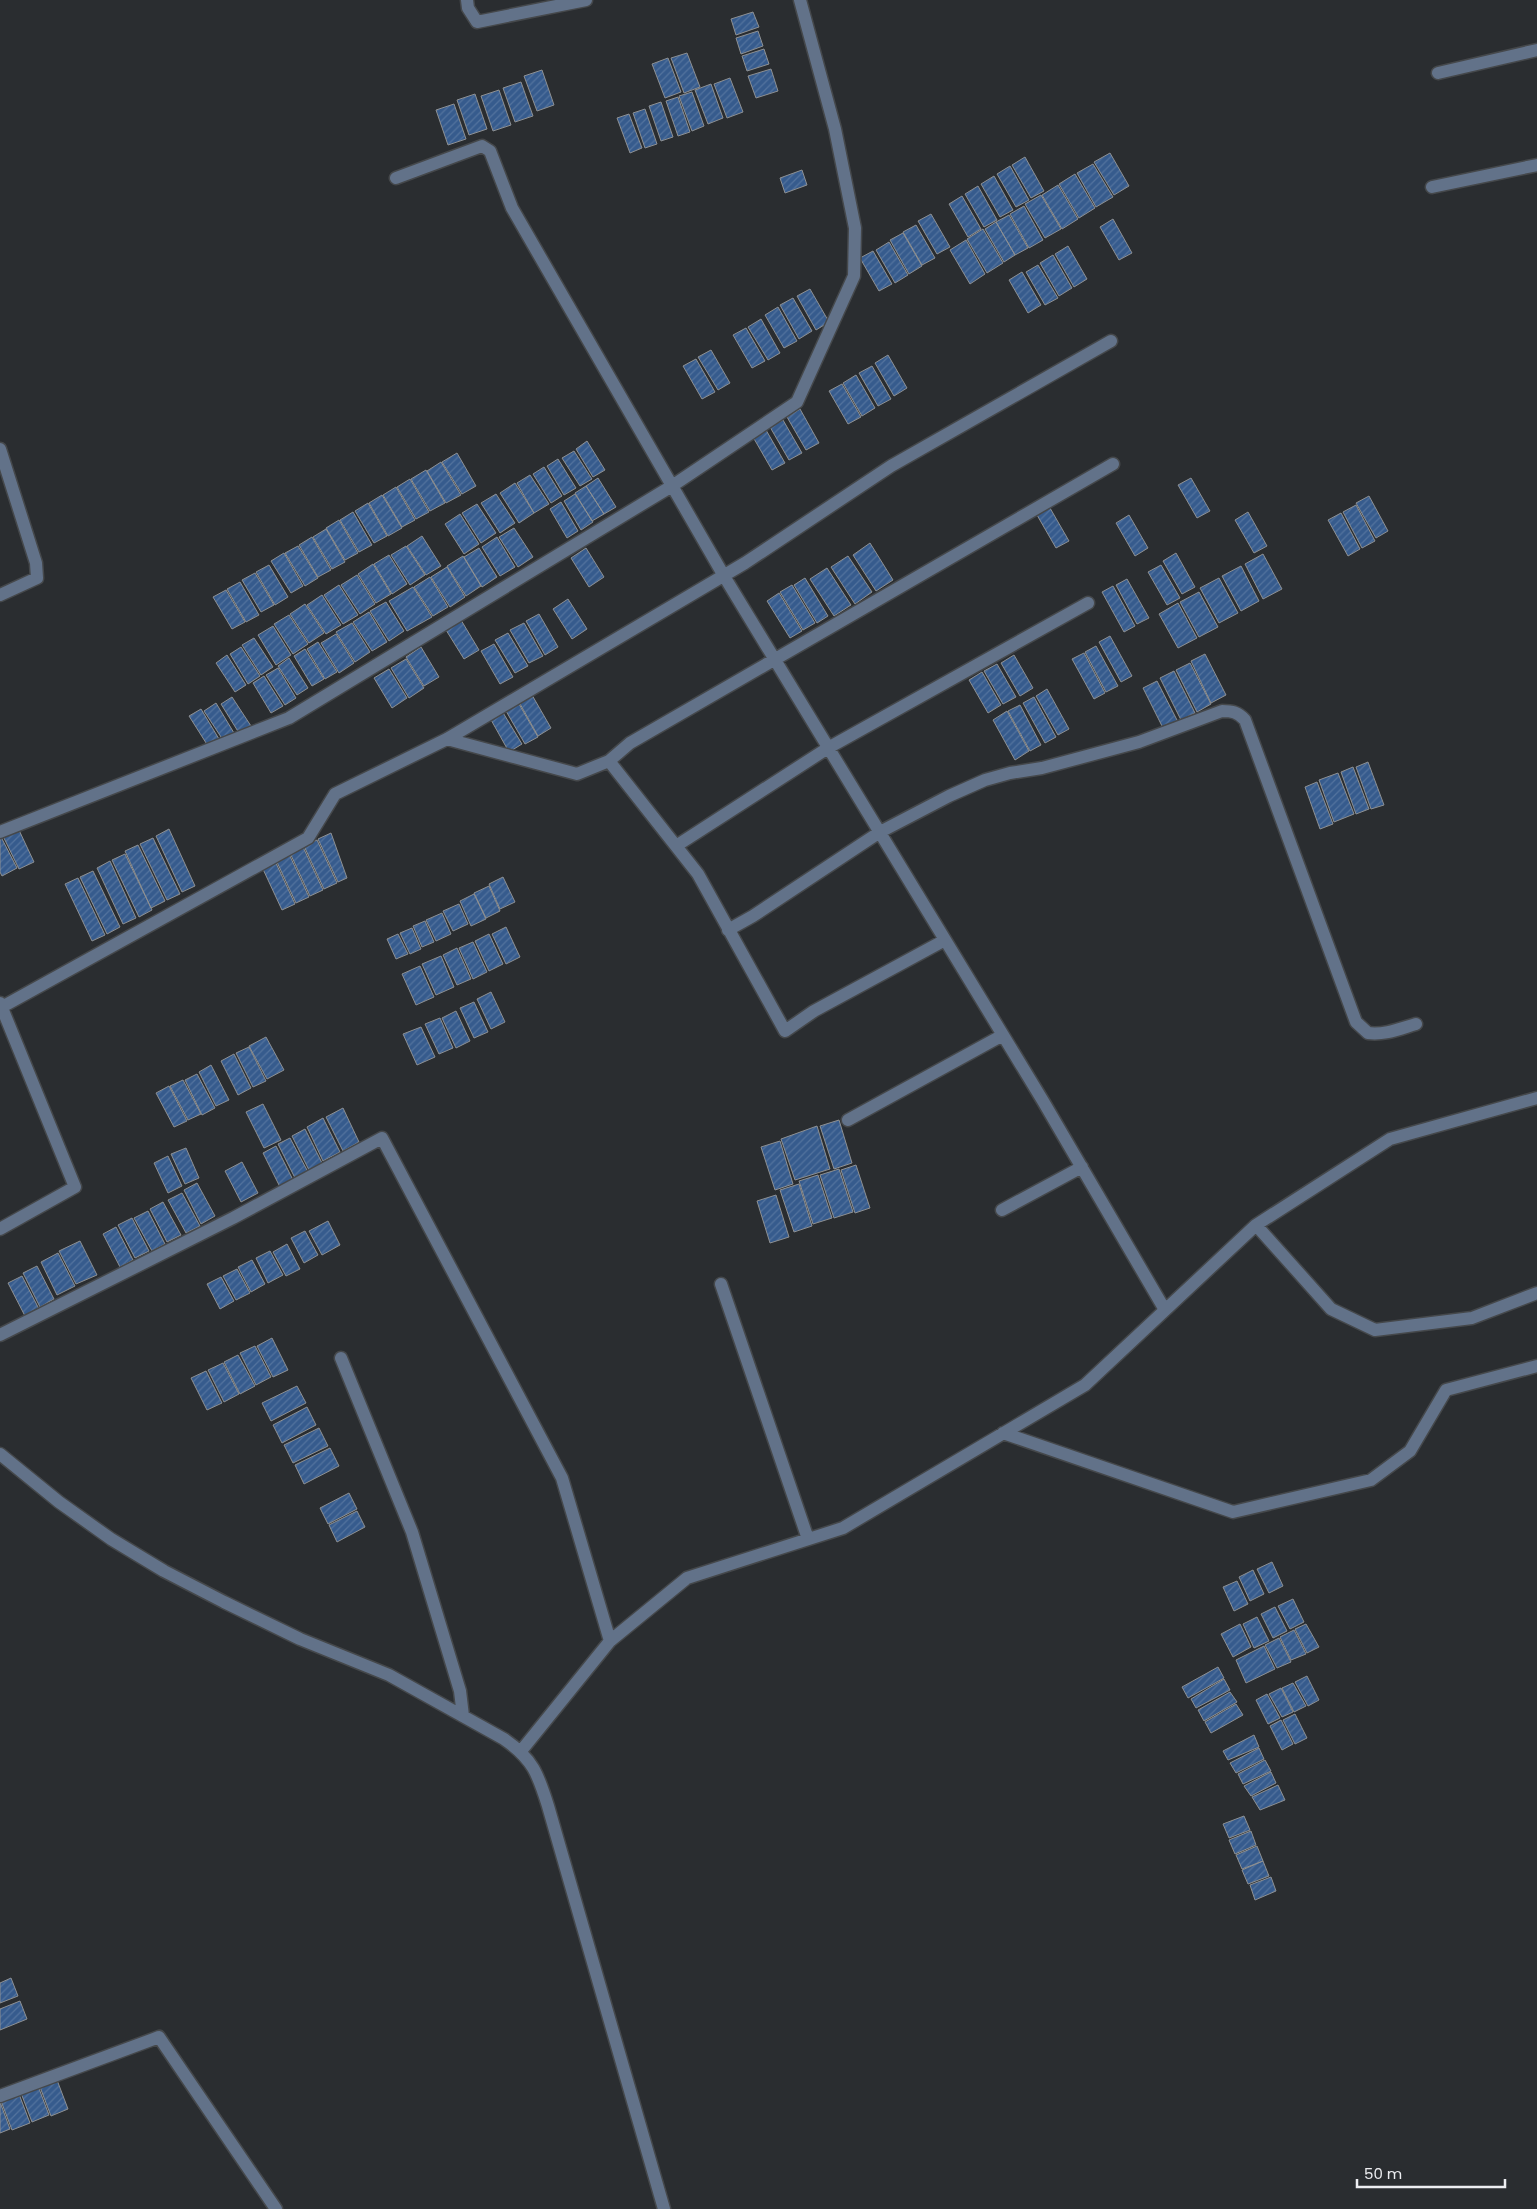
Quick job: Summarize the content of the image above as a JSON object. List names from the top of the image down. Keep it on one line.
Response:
{"scale_bar":"50 m"}
